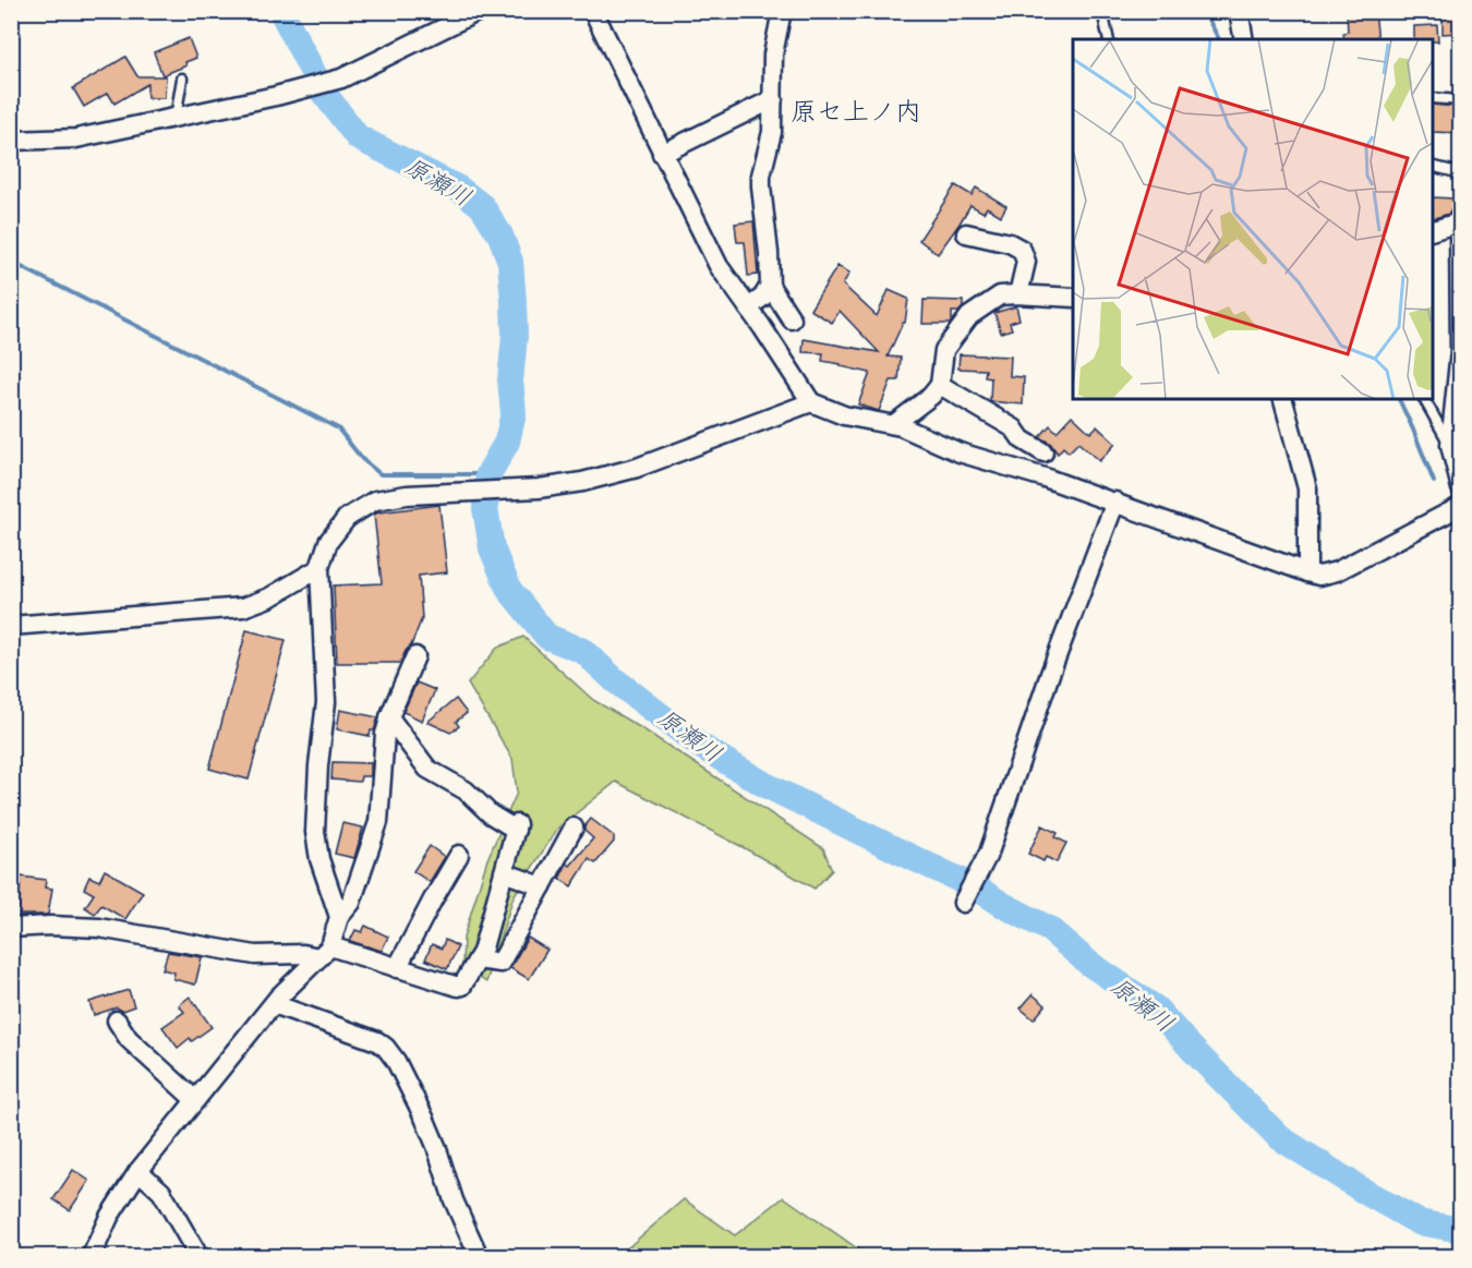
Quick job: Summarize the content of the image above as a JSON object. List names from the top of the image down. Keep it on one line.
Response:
{"districts":["原セ上ノ内"],"water":["原瀬川"]}
